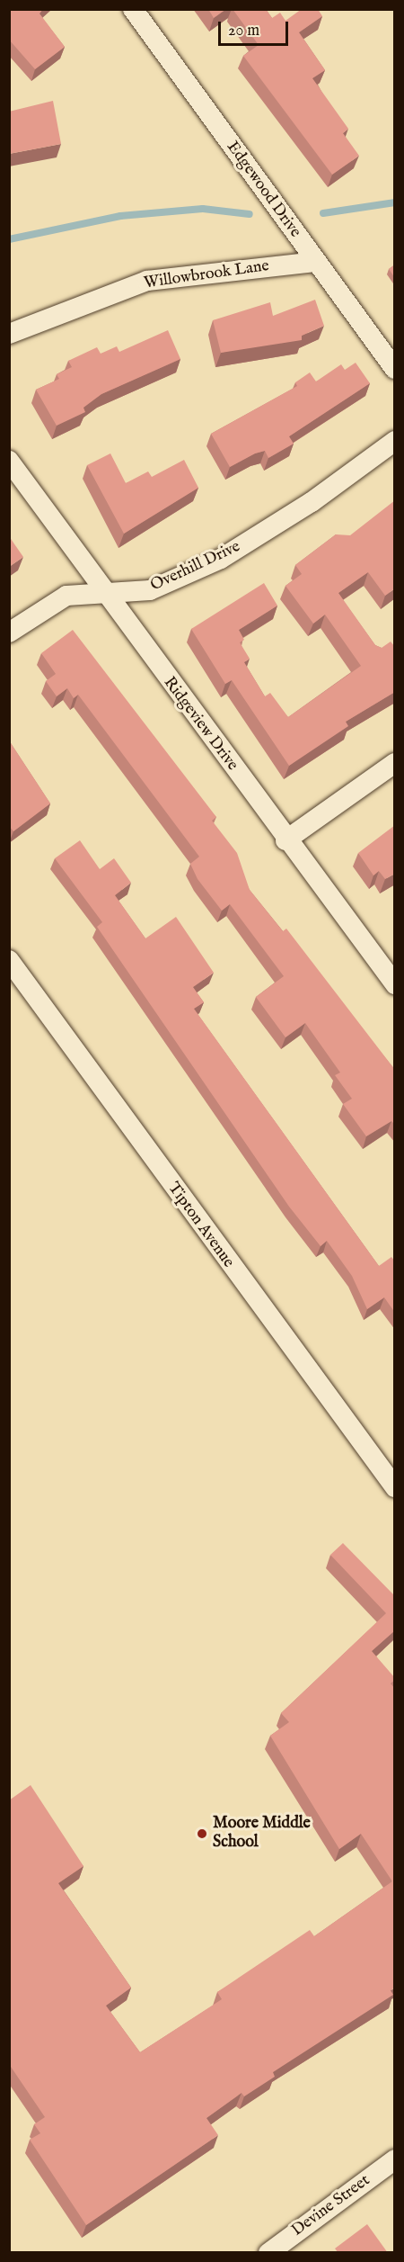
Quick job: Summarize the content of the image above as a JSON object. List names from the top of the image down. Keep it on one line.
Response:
{"streets":{"street":["Edgewood Drive","Willowbrook Lane","Overhill Drive","Ridgeview Drive","Tipton Avenue","Devine Street"]},"crossings":[["Edgewood Drive","Willowbrook Lane"],["Overhill Drive","Ridgeview Drive"]],"places":["Moore Middle School"],"scale_bar":"20 m"}
